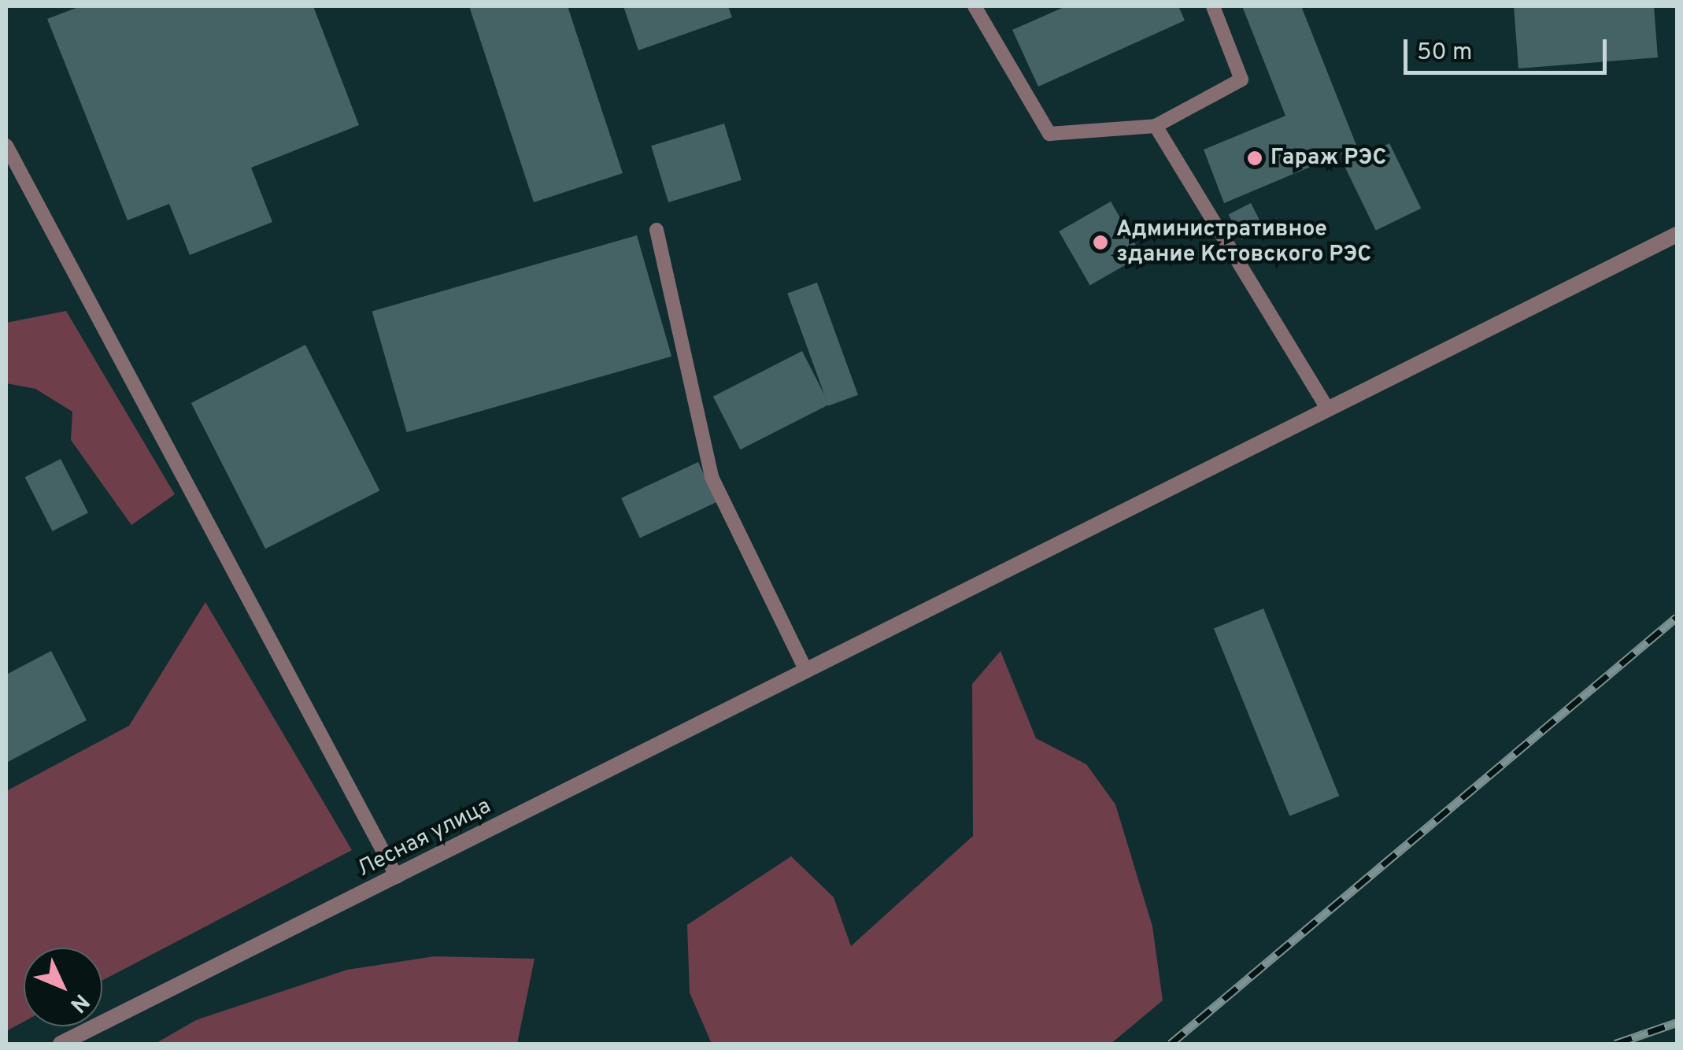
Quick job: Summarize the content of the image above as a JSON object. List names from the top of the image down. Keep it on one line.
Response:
{"streets":{"street":["Лесная улица"]},"places":["Гараж РЭС","Административное здание Кстовского РЭС"],"scale_bar":"50 m","north":"bottom right"}
